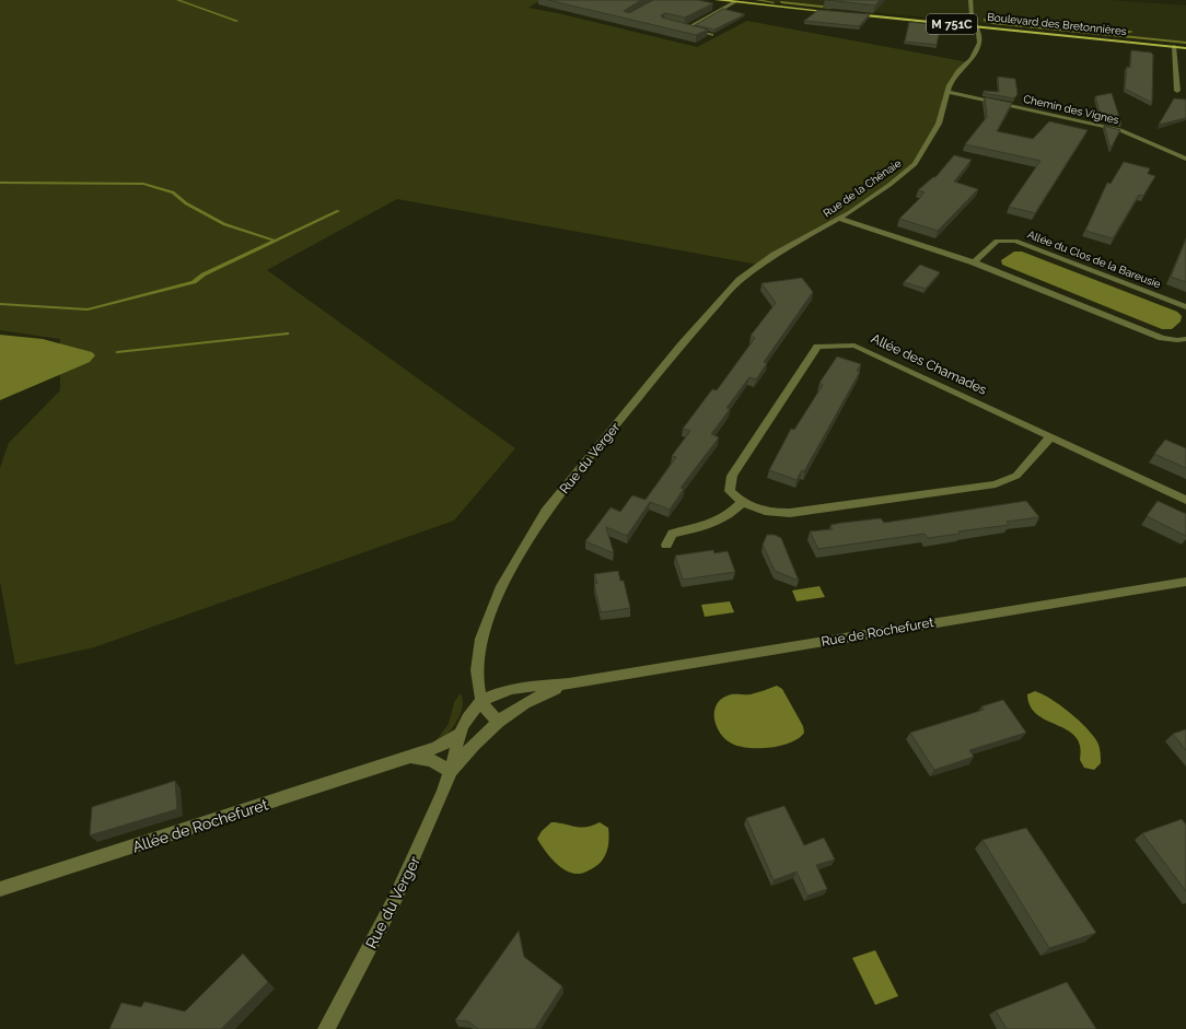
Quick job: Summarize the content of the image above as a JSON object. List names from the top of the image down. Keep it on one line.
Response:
{"streets":{"main road":["M 751C","Boulevard des Bretonnières"],"street":["Chemin des Vignes","Rue de la Chênaie","Allée du Clos de la Bareusie","Allée des Chamades","Rue du Verger","Rue de Rochefuret","Allée de Rochefuret"]},"crossings":[["Boulevard des Bretonnières","Rue de la Chênaie"],["Chemin des Vignes","Rue de la Chênaie"],["Rue de la Chênaie","Rue du Verger"],["Rue du Verger","Rue de Rochefuret"],["Rue du Verger","Allée de Rochefuret"]]}
